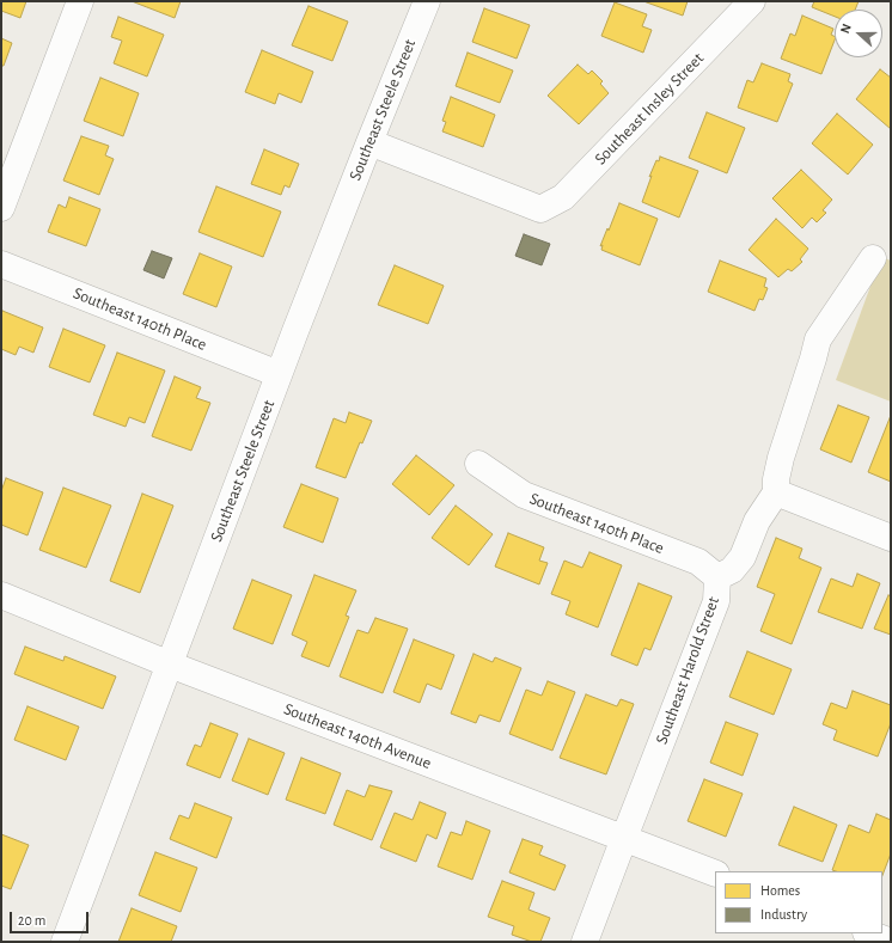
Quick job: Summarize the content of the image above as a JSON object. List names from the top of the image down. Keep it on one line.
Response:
{"streets":{"street":["Southeast Insley Street","Southeast Steele Street","Southeast 140th Place","Southeast Harold Street","Southeast 140th Avenue"]},"crossings":[["Southeast Insley Street","Southeast Steele Street"],["Southeast Steele Street","Southeast 140th Place"],["Southeast Steele Street","Southeast 140th Avenue"],["Southeast 140th Place","Southeast Harold Street"],["Southeast Harold Street","Southeast 140th Avenue"]],"legend":["Homes","Industry"],"scale_bar":"20 m","north":"left"}
